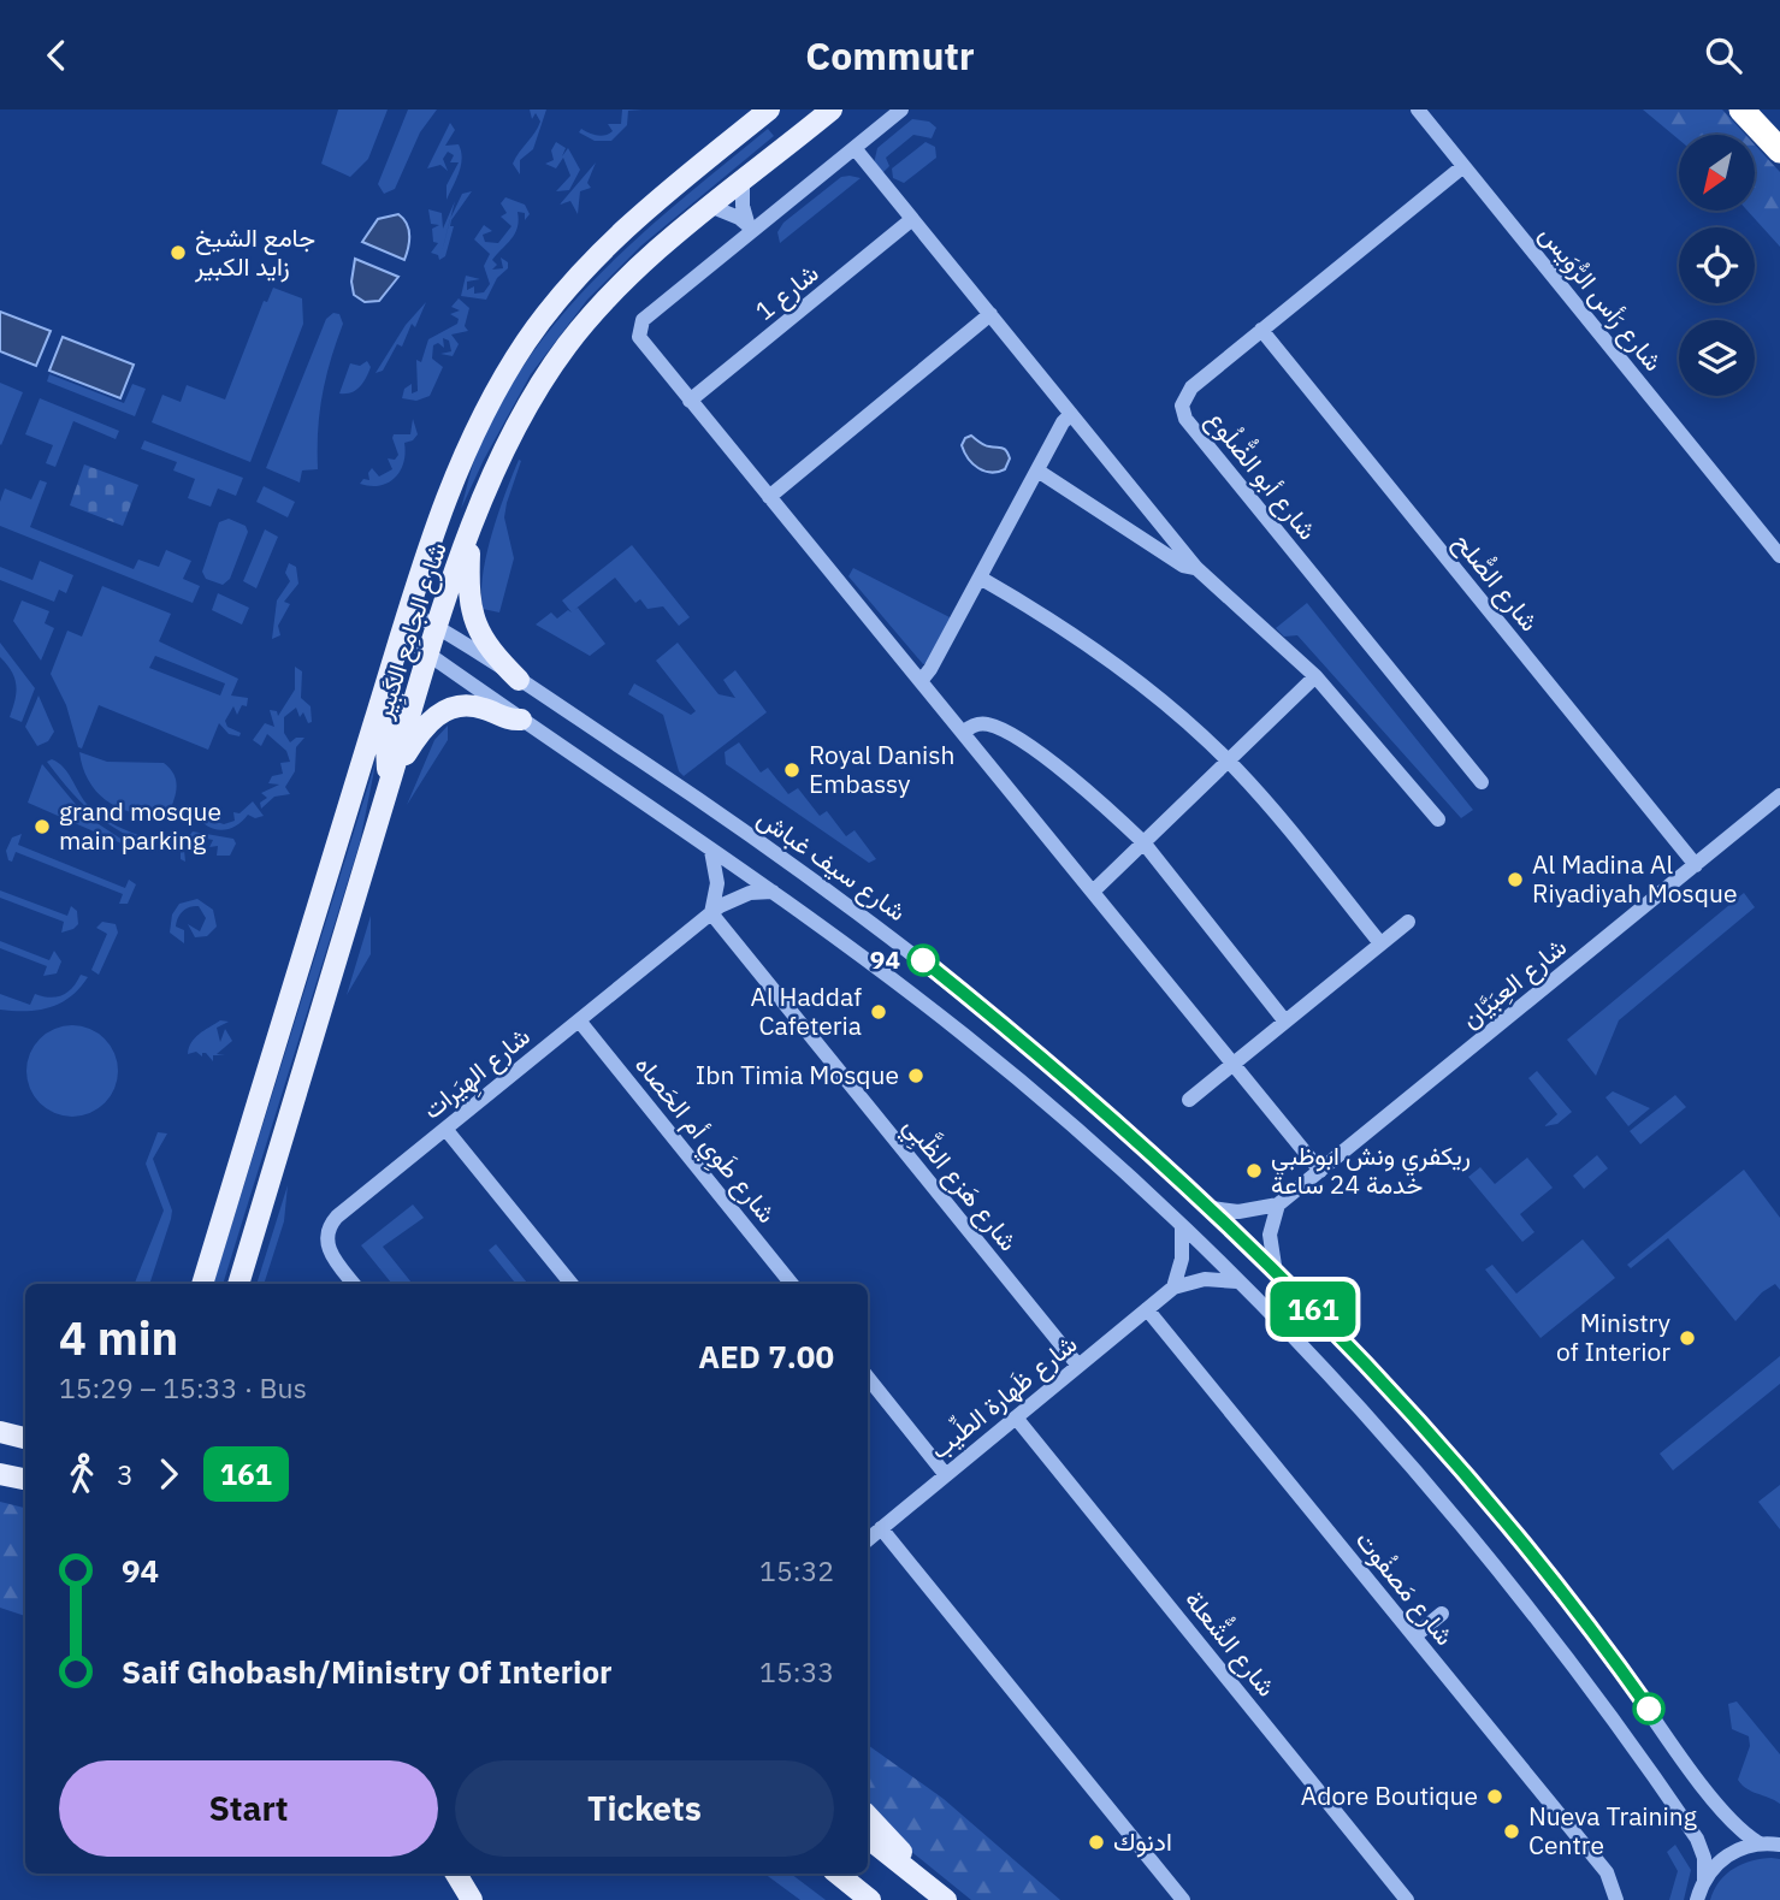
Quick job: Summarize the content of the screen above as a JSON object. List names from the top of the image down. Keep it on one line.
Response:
{"streets":{"main road":["شارع الجامِع الكَبِير"],"street":["شارع 1","شارع رَأس الرُّوَيس","شارع أبو الضُّلُوع","شارع الصُّلح","شارع سيف غباش","شارع العِبَيَّان","شارع الهِيَرات","شارع طَوِي أم الحَصاه","شارع هَزع الظَّبِي","شارع ظَهارة الطِّيب","شارع مَصفُوت","شارع الشُّعلة"]},"crossings":[["شارع رَأس الرُّوَيس","شارع أبو الضُّلُوع"],["شارع أبو الضُّلُوع","شارع الصُّلح"],["شارع الصُّلح","شارع العِبَيَّان"],["شارع الجامِع الكَبِير","شارع سيف غباش"],["شارع الهِيَرات","شارع طَوِي أم الحَصاه"],["شارع الهِيَرات","شارع هَزع الظَّبِي"],["شارع هَزع الظَّبِي","شارع ظَهارة الطِّيب"],["شارع ظَهارة الطِّيب","شارع مَصفُوت"],["شارع ظَهارة الطِّيب","شارع الشُّعلة"]],"places":["جامع الشيخ زايد الكبير","Royal Danish Embassy","grand mosque main parking","Al Madina Al Riyadiyah Mosque","94","Al Haddaf Cafeteria","Ibn Timia Mosque","ريكفري ونش ابوظبي خدمة 24 ساعة","Ministry of Interior","Adore Boutique","Nueva Training Centre","ادنوك"],"lines":["bus line 161"],"north":"bottom left","page":{"header":"Commutr","on_map":"161","heading":["4 min","15:29 – 15:33 · Bus","AED 7.00"],"legs":["3","161"],"list":[{"name":"94","value":"15:32"},{"name":"Saif Ghobash/Ministry Of Interior","value":"15:33"}],"buttons":["Start","Tickets"]}}
